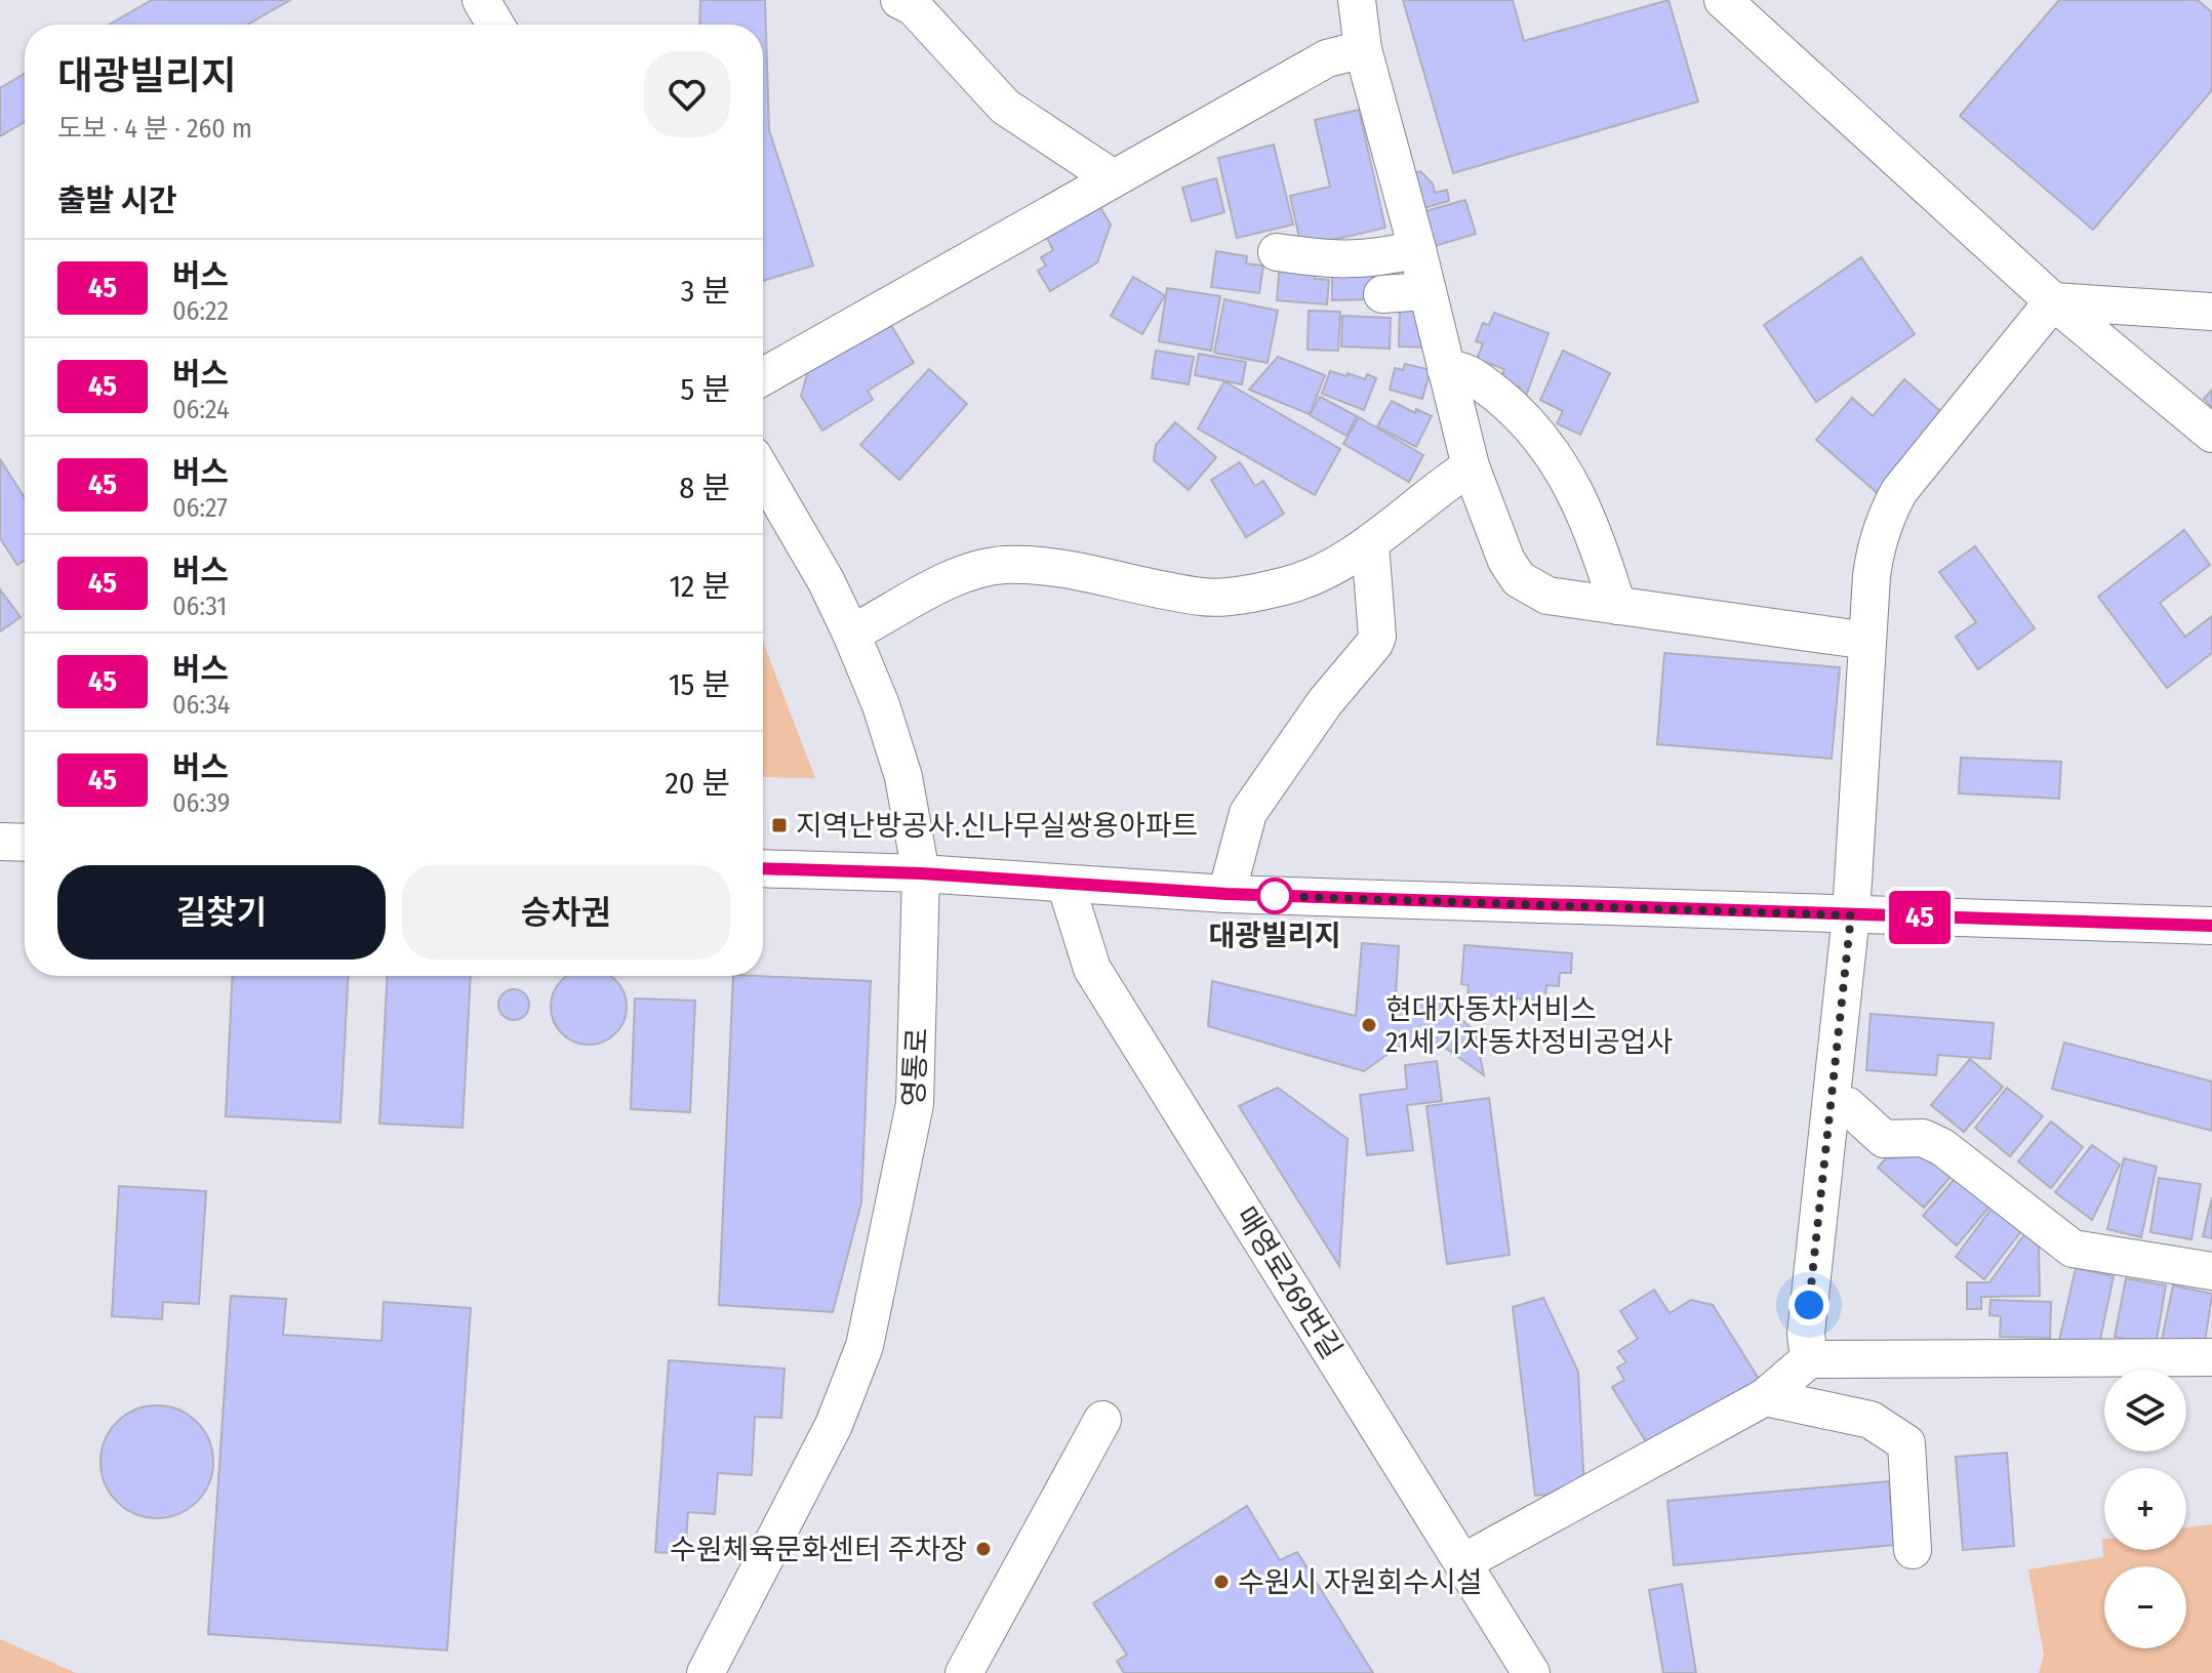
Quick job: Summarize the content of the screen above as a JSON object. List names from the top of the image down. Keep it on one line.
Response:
{"streets":{"street":["영통로","매영로269번길"]},"places":{"transit":["지역난방공사.신나무실쌍용아파트"],"other":["대광빌리지","현대자동차서비스 21세기자동차정비공업사","수원체육문화센터 주차장","수원시 자원회수시설"]},"lines":["bus line 45"],"page":{"on_map":"45","heading":[["대광빌리지","도보 · 4 분 · 260 m"],"출발 시간"],"list":[{"mark":"45","name":"버스","note":"06:22","value":"3 분"},{"mark":"45","name":"버스","note":"06:24","value":"5 분"},{"mark":"45","name":"버스","note":"06:27","value":"8 분"},{"mark":"45","name":"버스","note":"06:31","value":"12 분"},{"mark":"45","name":"버스","note":"06:34","value":"15 분"},{"mark":"45","name":"버스","note":"06:39","value":"20 분"}],"buttons":["길찾기","승차권"],"map_buttons":["+","−"]}}
